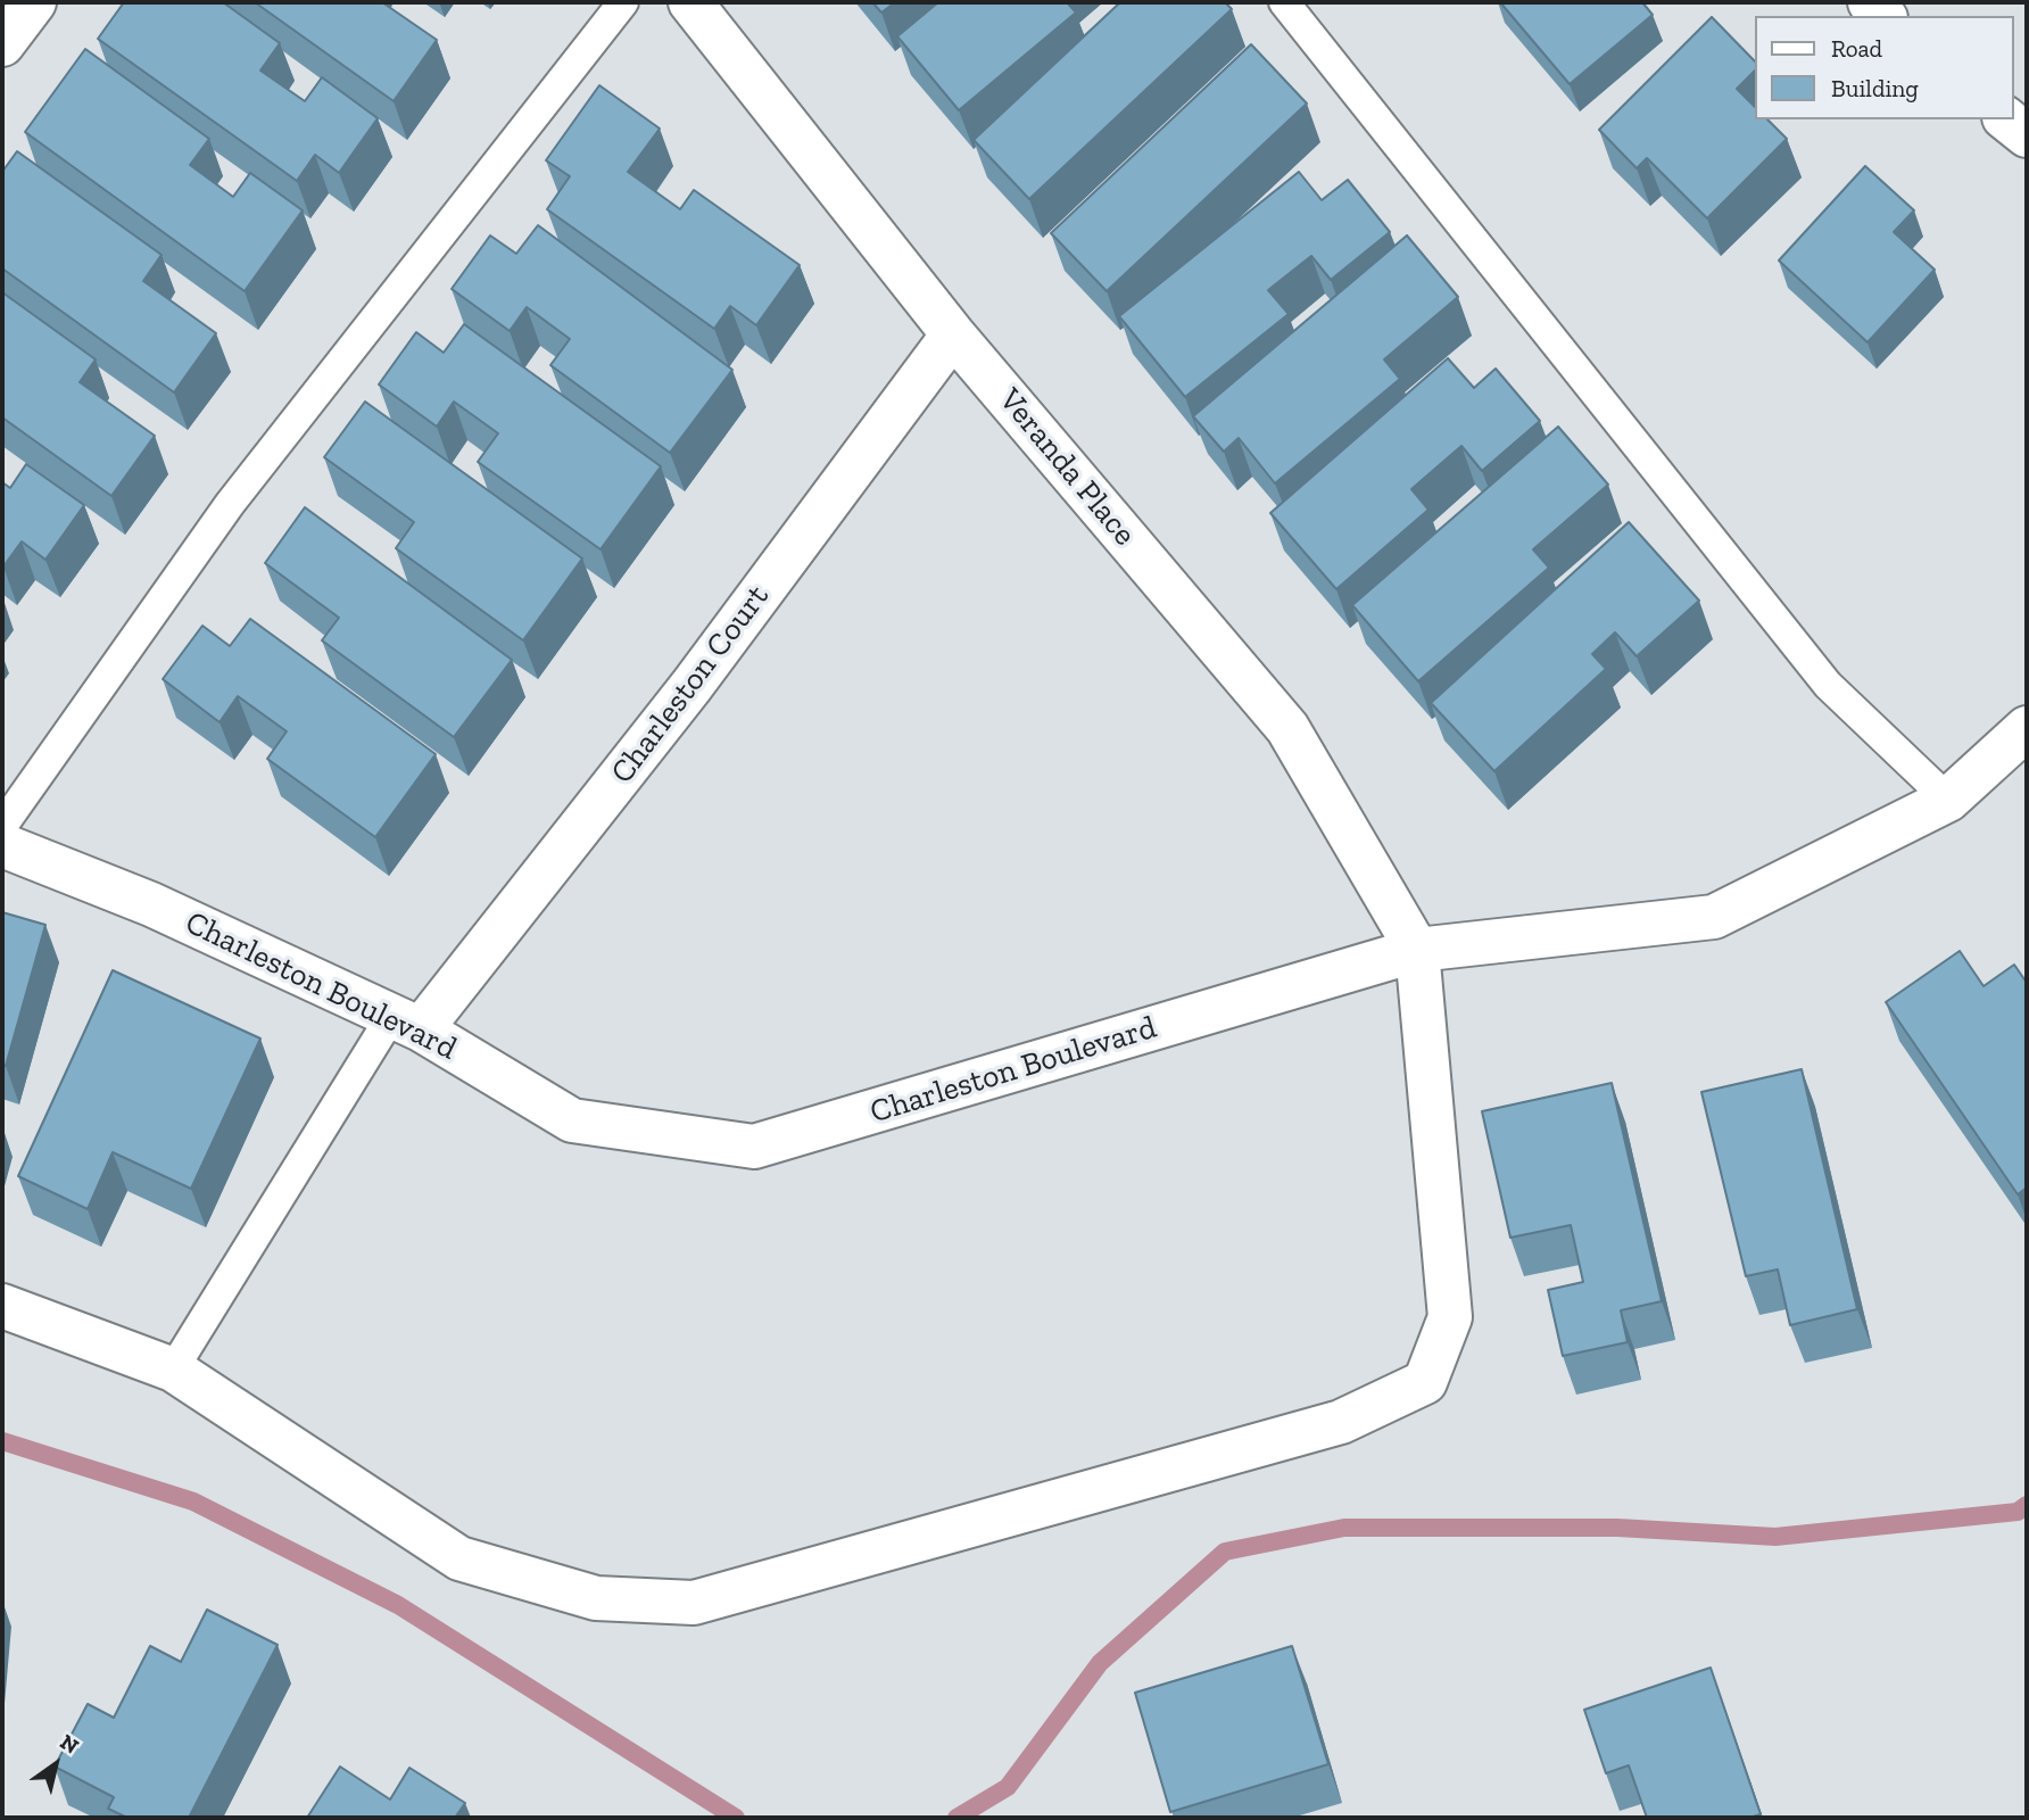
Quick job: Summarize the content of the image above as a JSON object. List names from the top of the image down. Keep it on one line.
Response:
{"streets":{"street":["Veranda Place","Charleston Court","Charleston Boulevard"]},"crossings":[["Veranda Place","Charleston Court"],["Veranda Place","Charleston Boulevard"],["Charleston Court","Charleston Boulevard"]],"legend":["Road","Building"],"north":"top right"}
